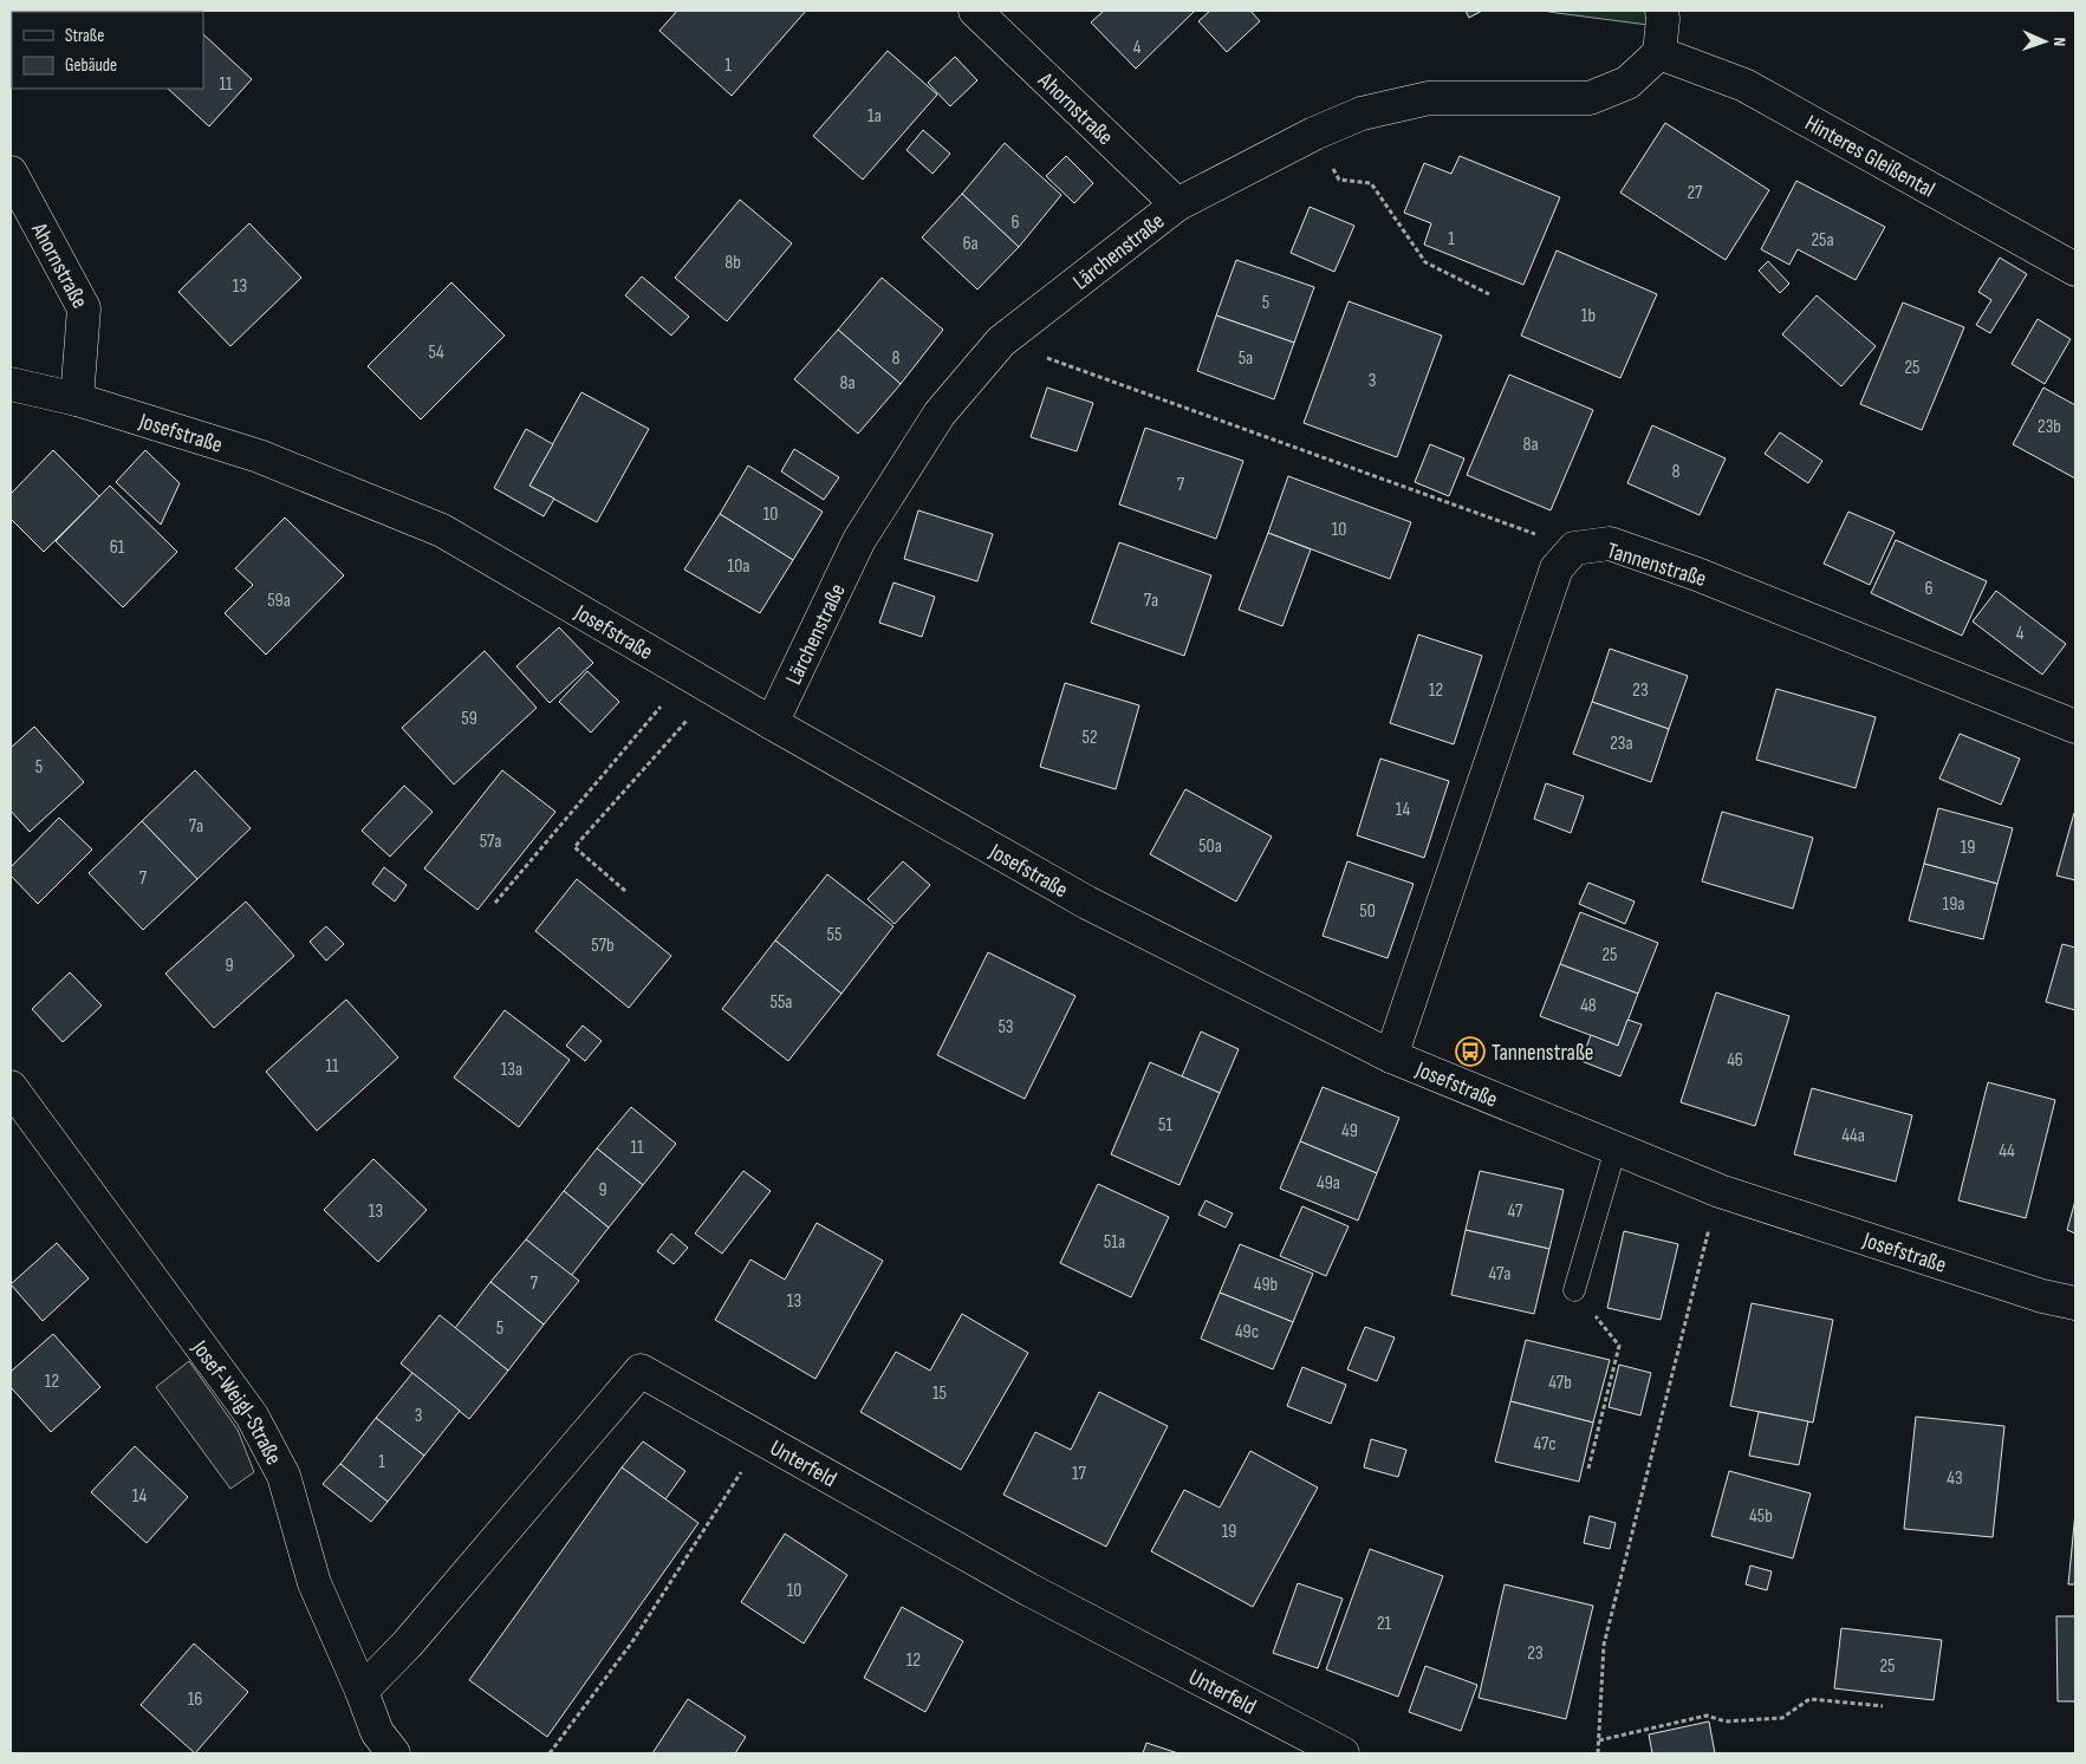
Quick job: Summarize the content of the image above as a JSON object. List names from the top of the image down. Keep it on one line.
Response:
{"streets":{"street":["Ahornstraße","Hinteres Gleißental","Lärchenstraße","Josefstraße","Tannenstraße","Josef-Weigl-Straße","Unterfeld"]},"crossings":[["Ahornstraße","Lärchenstraße"],["Ahornstraße","Josefstraße"],["Hinteres Gleißental","Lärchenstraße"],["Lärchenstraße","Josefstraße"],["Josefstraße","Tannenstraße"],["Josef-Weigl-Straße","Unterfeld"]],"places":{"bus stop":["Tannenstraße"]},"house_numbers":["4","1","11","1a","27","6","1","25a","6a","8b","13","5","1b","54","8","5a","25","3","8a","23b","8a","8","7","10","10","61","10a","6","59a","7a","4","12","23","59","52","23a","5","14","7a","57a","50a","19","7","19a","50","55","57b","25","9","55a","48","53","46","11","13a","51","49","44a","11","44","49a","9","13","47","51a","47a","7","49b","13","5","49c","12","47b","15","3","47c","1","17","43","14","45b","19","10","21","23","12","25","16"],"legend":["Straße","Gebäude"],"north":"right"}
